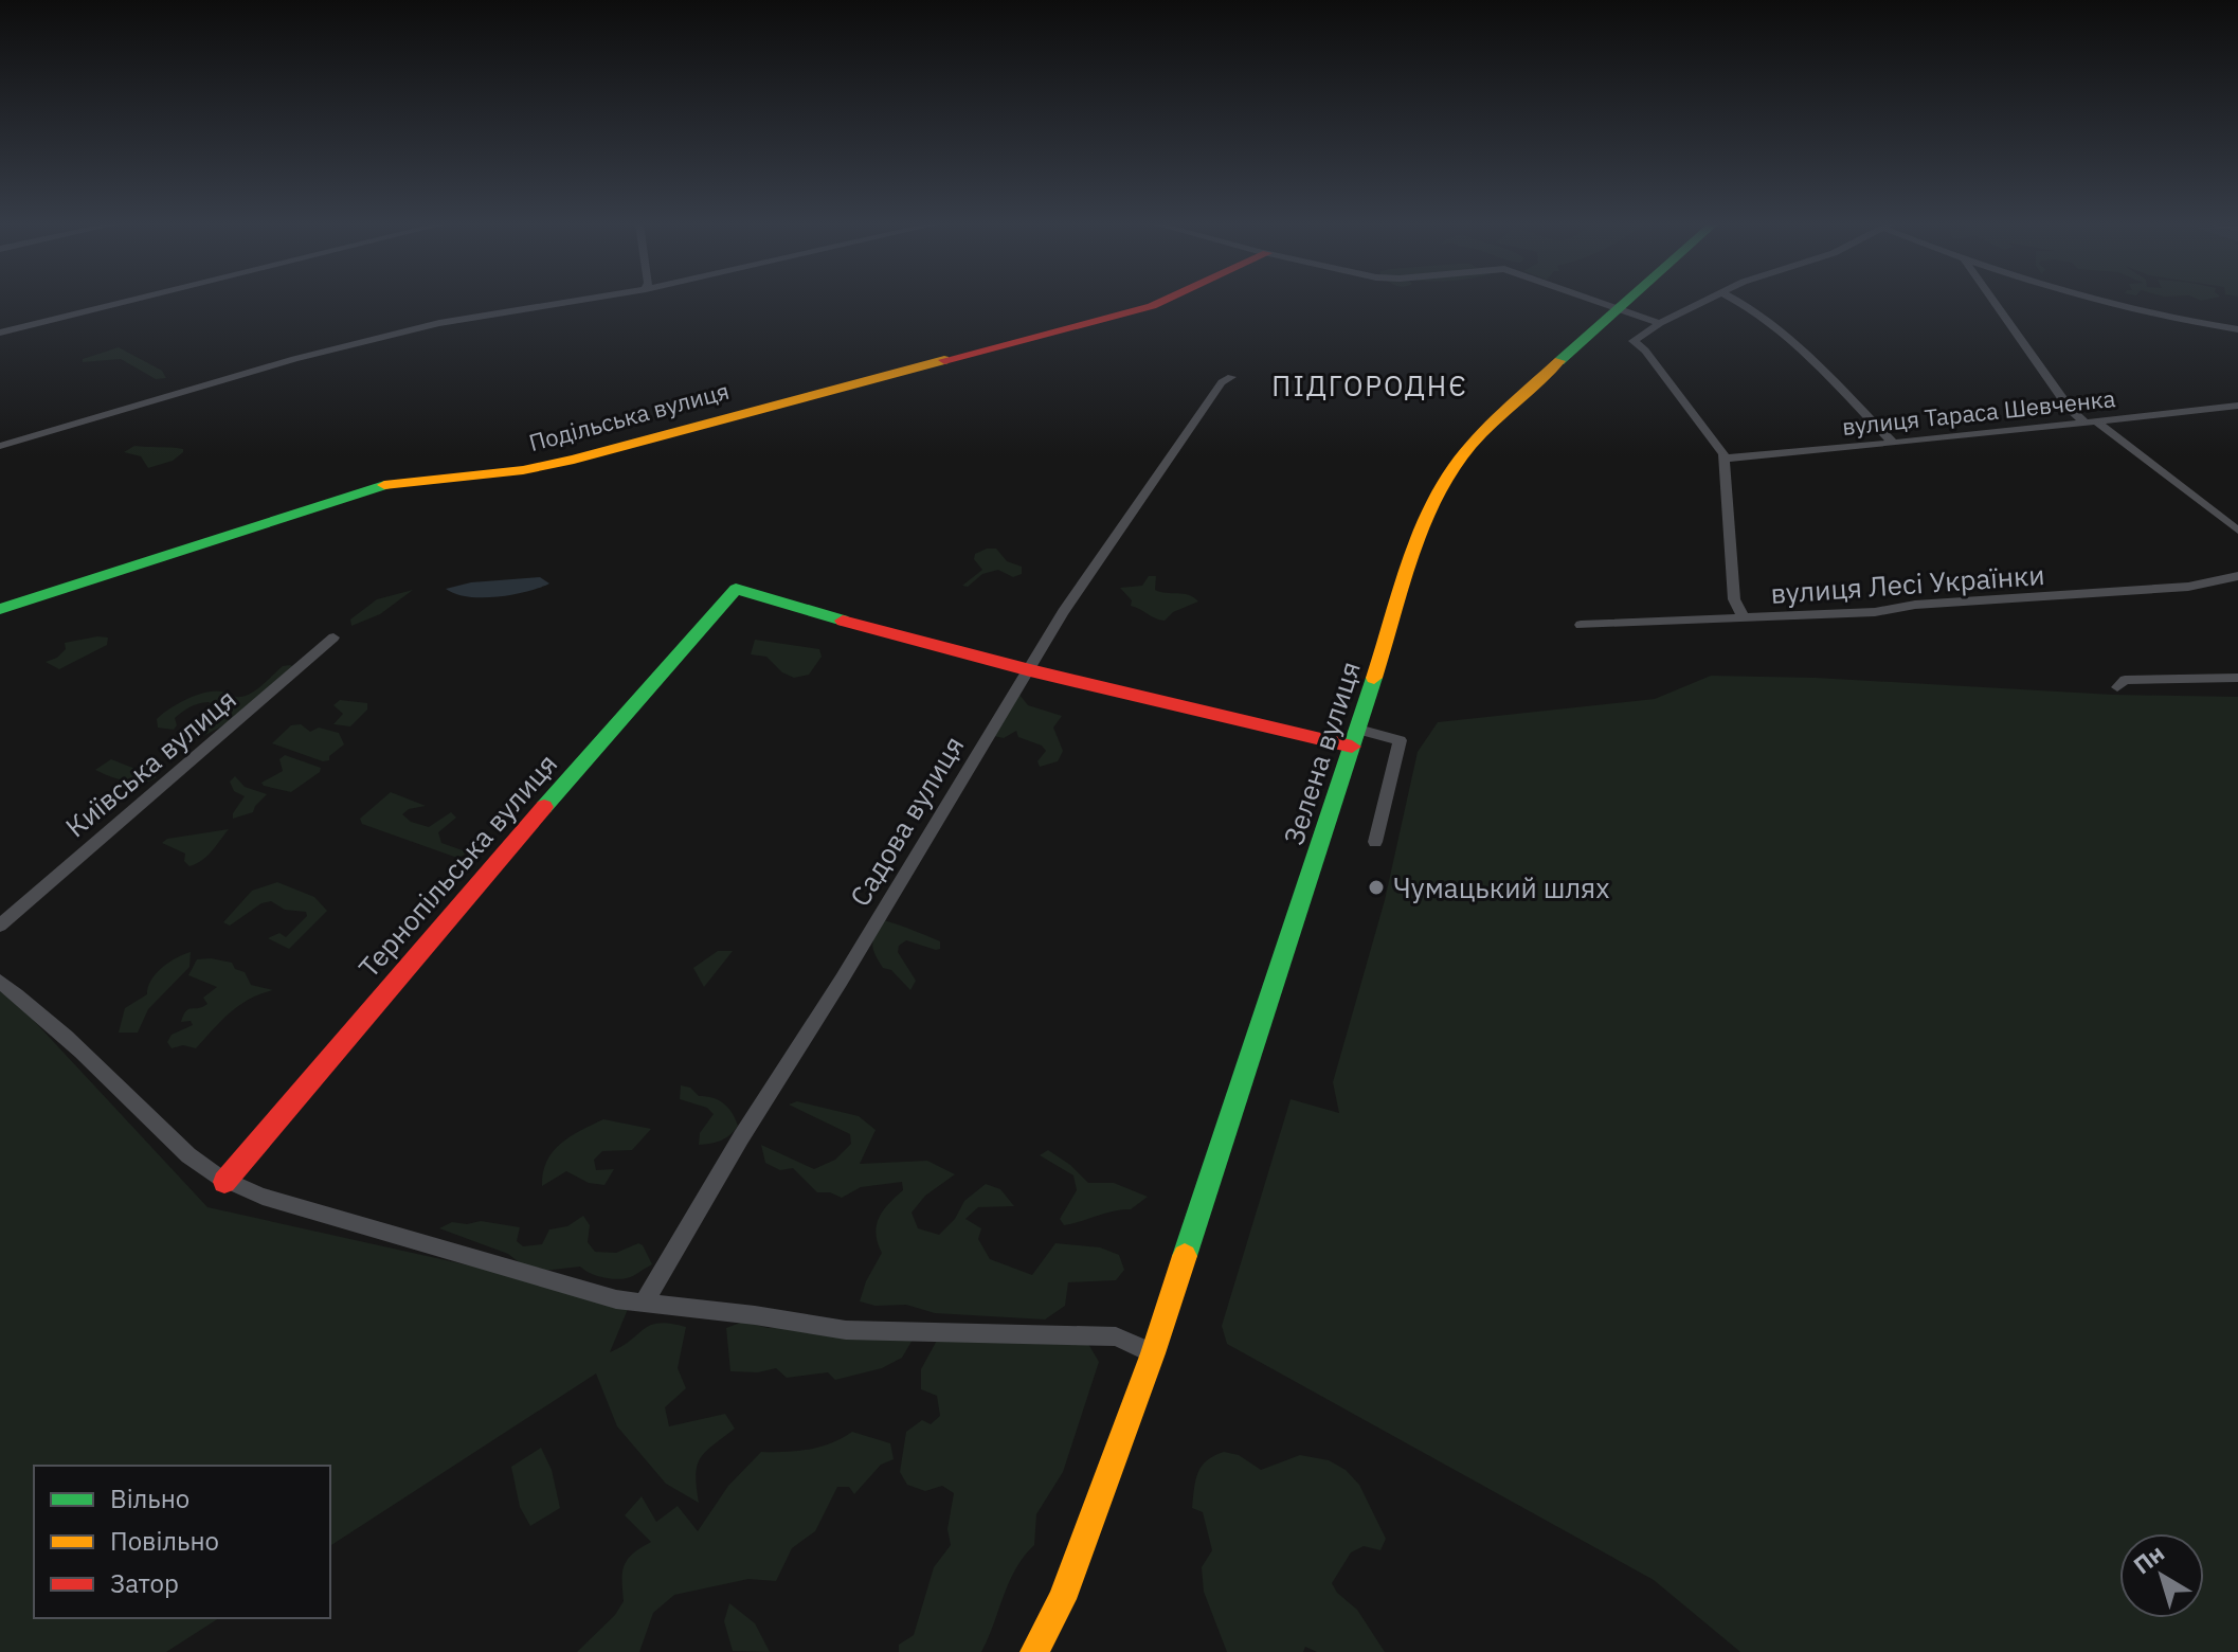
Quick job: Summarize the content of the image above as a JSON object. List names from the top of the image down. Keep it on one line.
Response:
{"streets":{"main road":["Подільська вулиця","Зелена вулиця","Тернопільська вулиця"],"street":["вулиця Тараса Шевченка","вулиця Лесі Українки","Київська вулиця","Садова вулиця"]},"crossings":[["Садова вулиця","Тернопільська вулиця"]],"districts":["ПІДГОРОДНЄ"],"places":["Чумацький шлях"],"legend":["Вільно","Повільно","Затор"],"north":"top left"}
